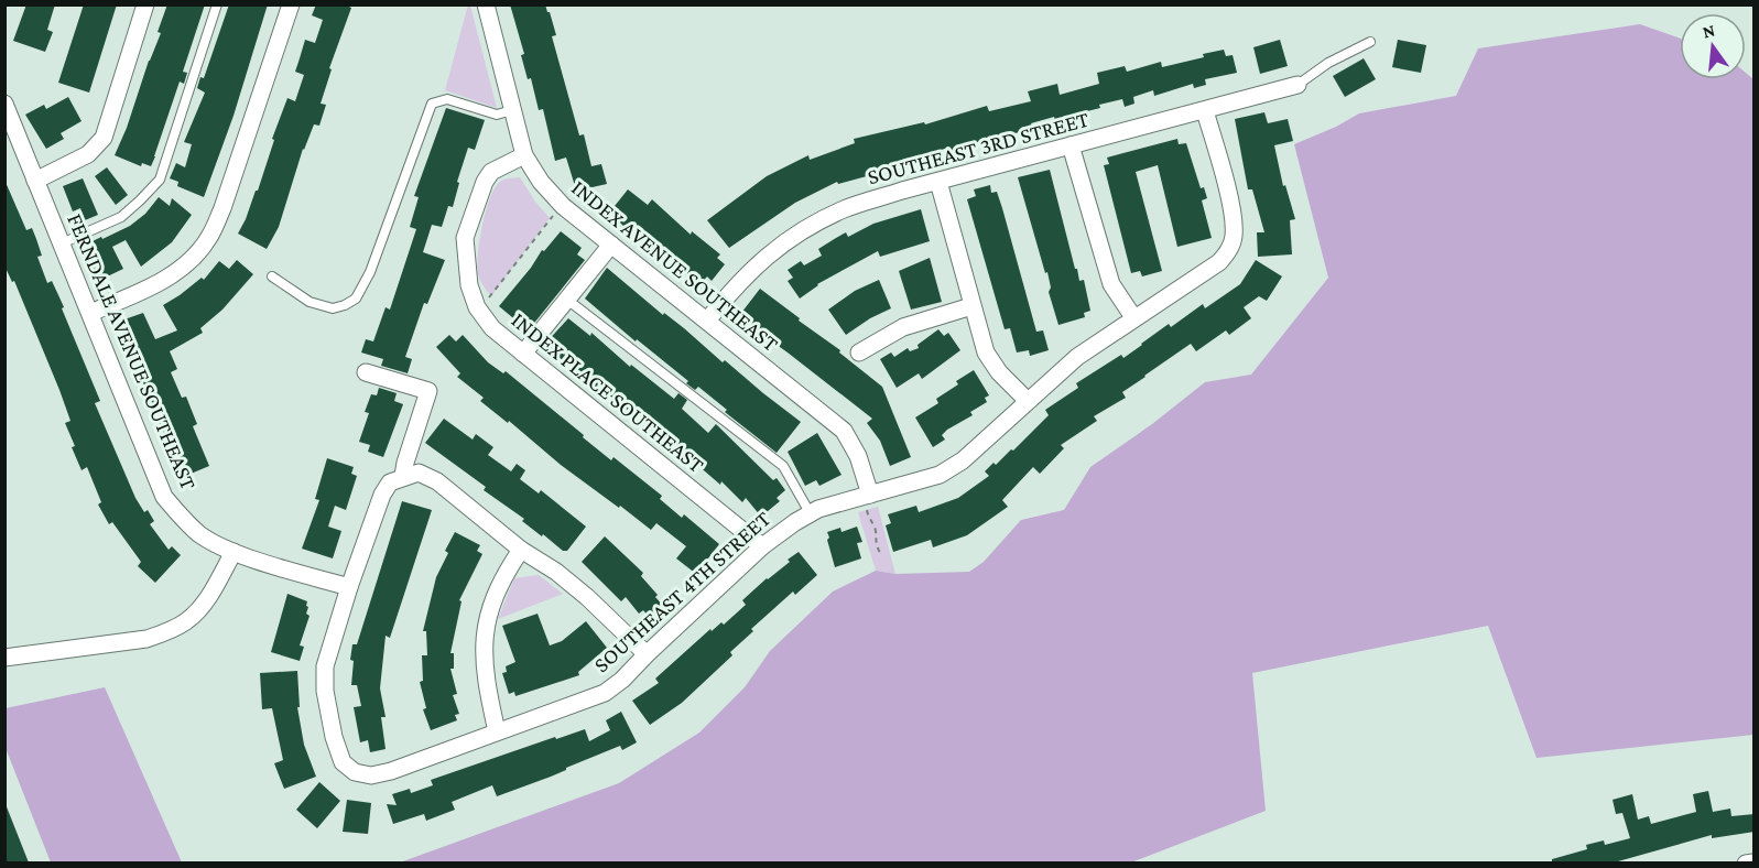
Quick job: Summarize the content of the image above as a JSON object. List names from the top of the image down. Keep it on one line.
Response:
{"streets":{"street":["SOUTHEAST 3RD STREET","INDEX AVENUE SOUTHEAST","FERNDALE AVENUE SOUTHEAST","INDEX PLACE SOUTHEAST","SOUTHEAST 4TH STREET"]},"crossings":[["SOUTHEAST 3RD STREET","INDEX AVENUE SOUTHEAST"],["SOUTHEAST 3RD STREET","SOUTHEAST 4TH STREET"],["INDEX AVENUE SOUTHEAST","INDEX PLACE SOUTHEAST"],["INDEX AVENUE SOUTHEAST","SOUTHEAST 4TH STREET"],["FERNDALE AVENUE SOUTHEAST","SOUTHEAST 4TH STREET"],["INDEX PLACE SOUTHEAST","SOUTHEAST 4TH STREET"]],"north":"top"}
